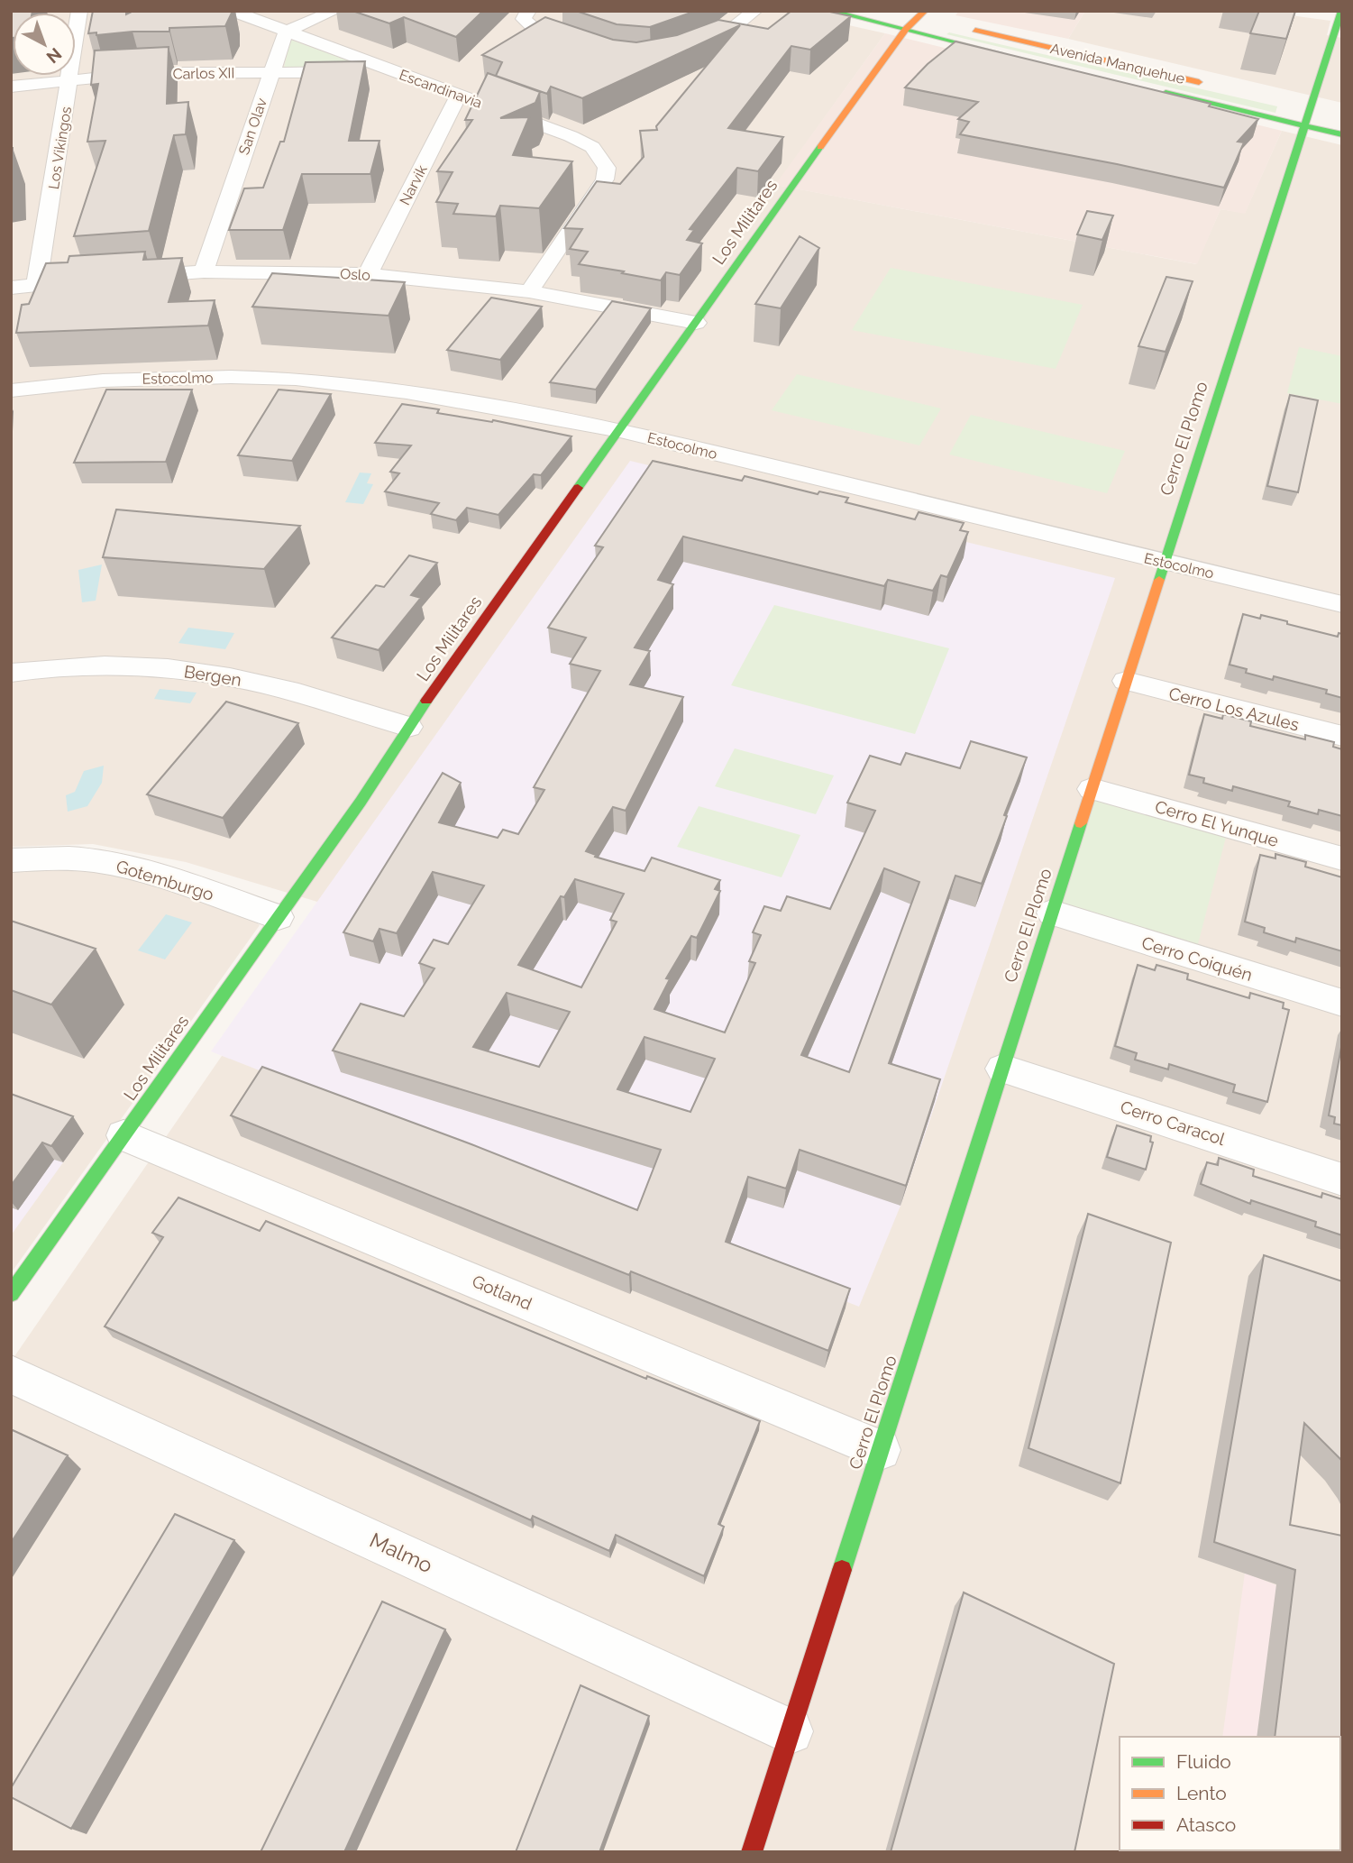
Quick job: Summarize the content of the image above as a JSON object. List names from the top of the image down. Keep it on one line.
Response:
{"streets":{"main road":["Avenida Manquehue","Los Militares","Cerro El Plomo"],"street":["Carlos XII","Escandinavia","San Olav","Los Vikingos","Narvik","Oslo","Estocolmo","Bergen","Cerro Los Azules","Cerro El Yunque","Gotemburgo","Cerro Coiquén","Cerro Caracol","Gotland","Malmo"]},"crossings":[["Avenida Manquehue","Cerro El Plomo"],["Carlos XII","Escandinavia"],["Carlos XII","San Olav"],["Carlos XII","Los Vikingos"],["Escandinavia","San Olav"],["Escandinavia","Narvik"],["Escandinavia","Oslo"],["San Olav","Oslo"],["Narvik","Oslo"],["Los Militares","Oslo"],["Los Militares","Estocolmo"],["Los Militares","Bergen"],["Los Militares","Gotemburgo"],["Los Militares","Gotland"],["Estocolmo","Cerro El Plomo"],["Cerro El Plomo","Cerro Los Azules"],["Cerro El Plomo","Cerro El Yunque"],["Cerro El Plomo","Cerro Coiquén"],["Cerro El Plomo","Cerro Caracol"],["Cerro El Plomo","Gotland"],["Cerro El Plomo","Malmo"]],"legend":["Fluido","Lento","Atasco"],"north":"bottom right"}
